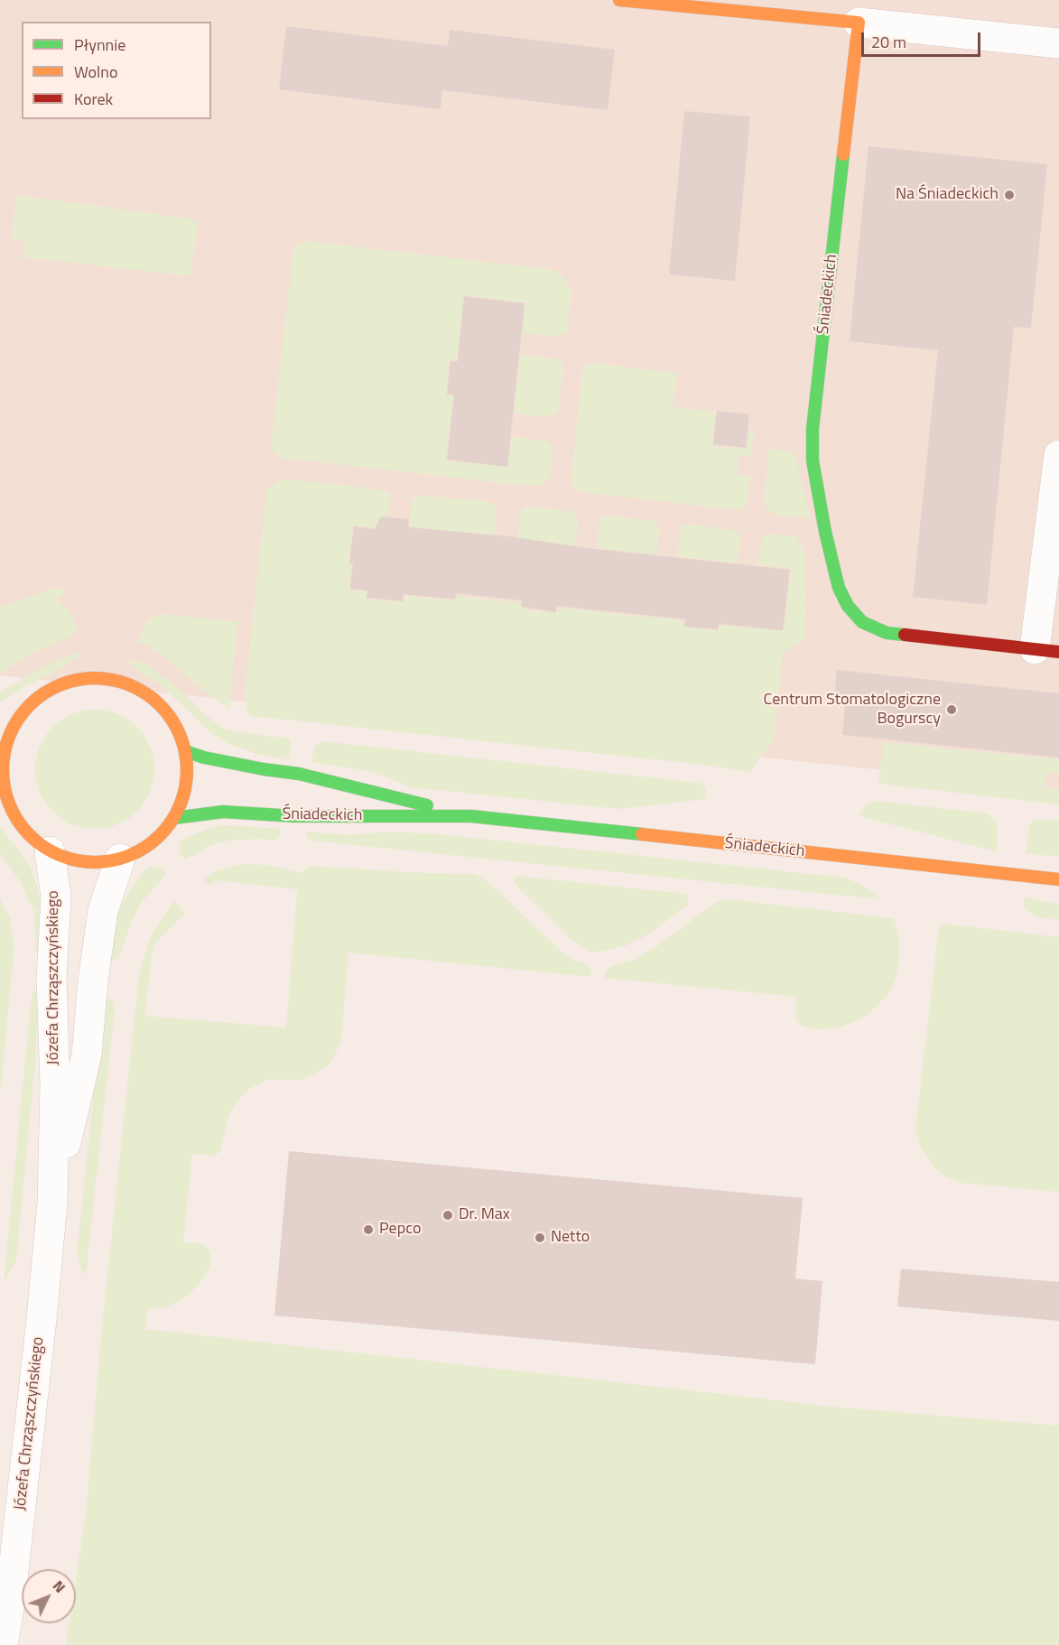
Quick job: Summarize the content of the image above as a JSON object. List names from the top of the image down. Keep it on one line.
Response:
{"streets":{"street":["Śniadeckich","Józefa Chrząszczyńskiego"]},"crossings":[["Śniadeckich","Józefa Chrząszczyńskiego"]],"places":["Na Śniadeckich","Centrum Stomatologiczne Bogurscy","Dr. Max","Pepco","Netto"],"legend":["Płynnie","Wolno","Korek"],"scale_bar":"20 m","north":"top right"}
